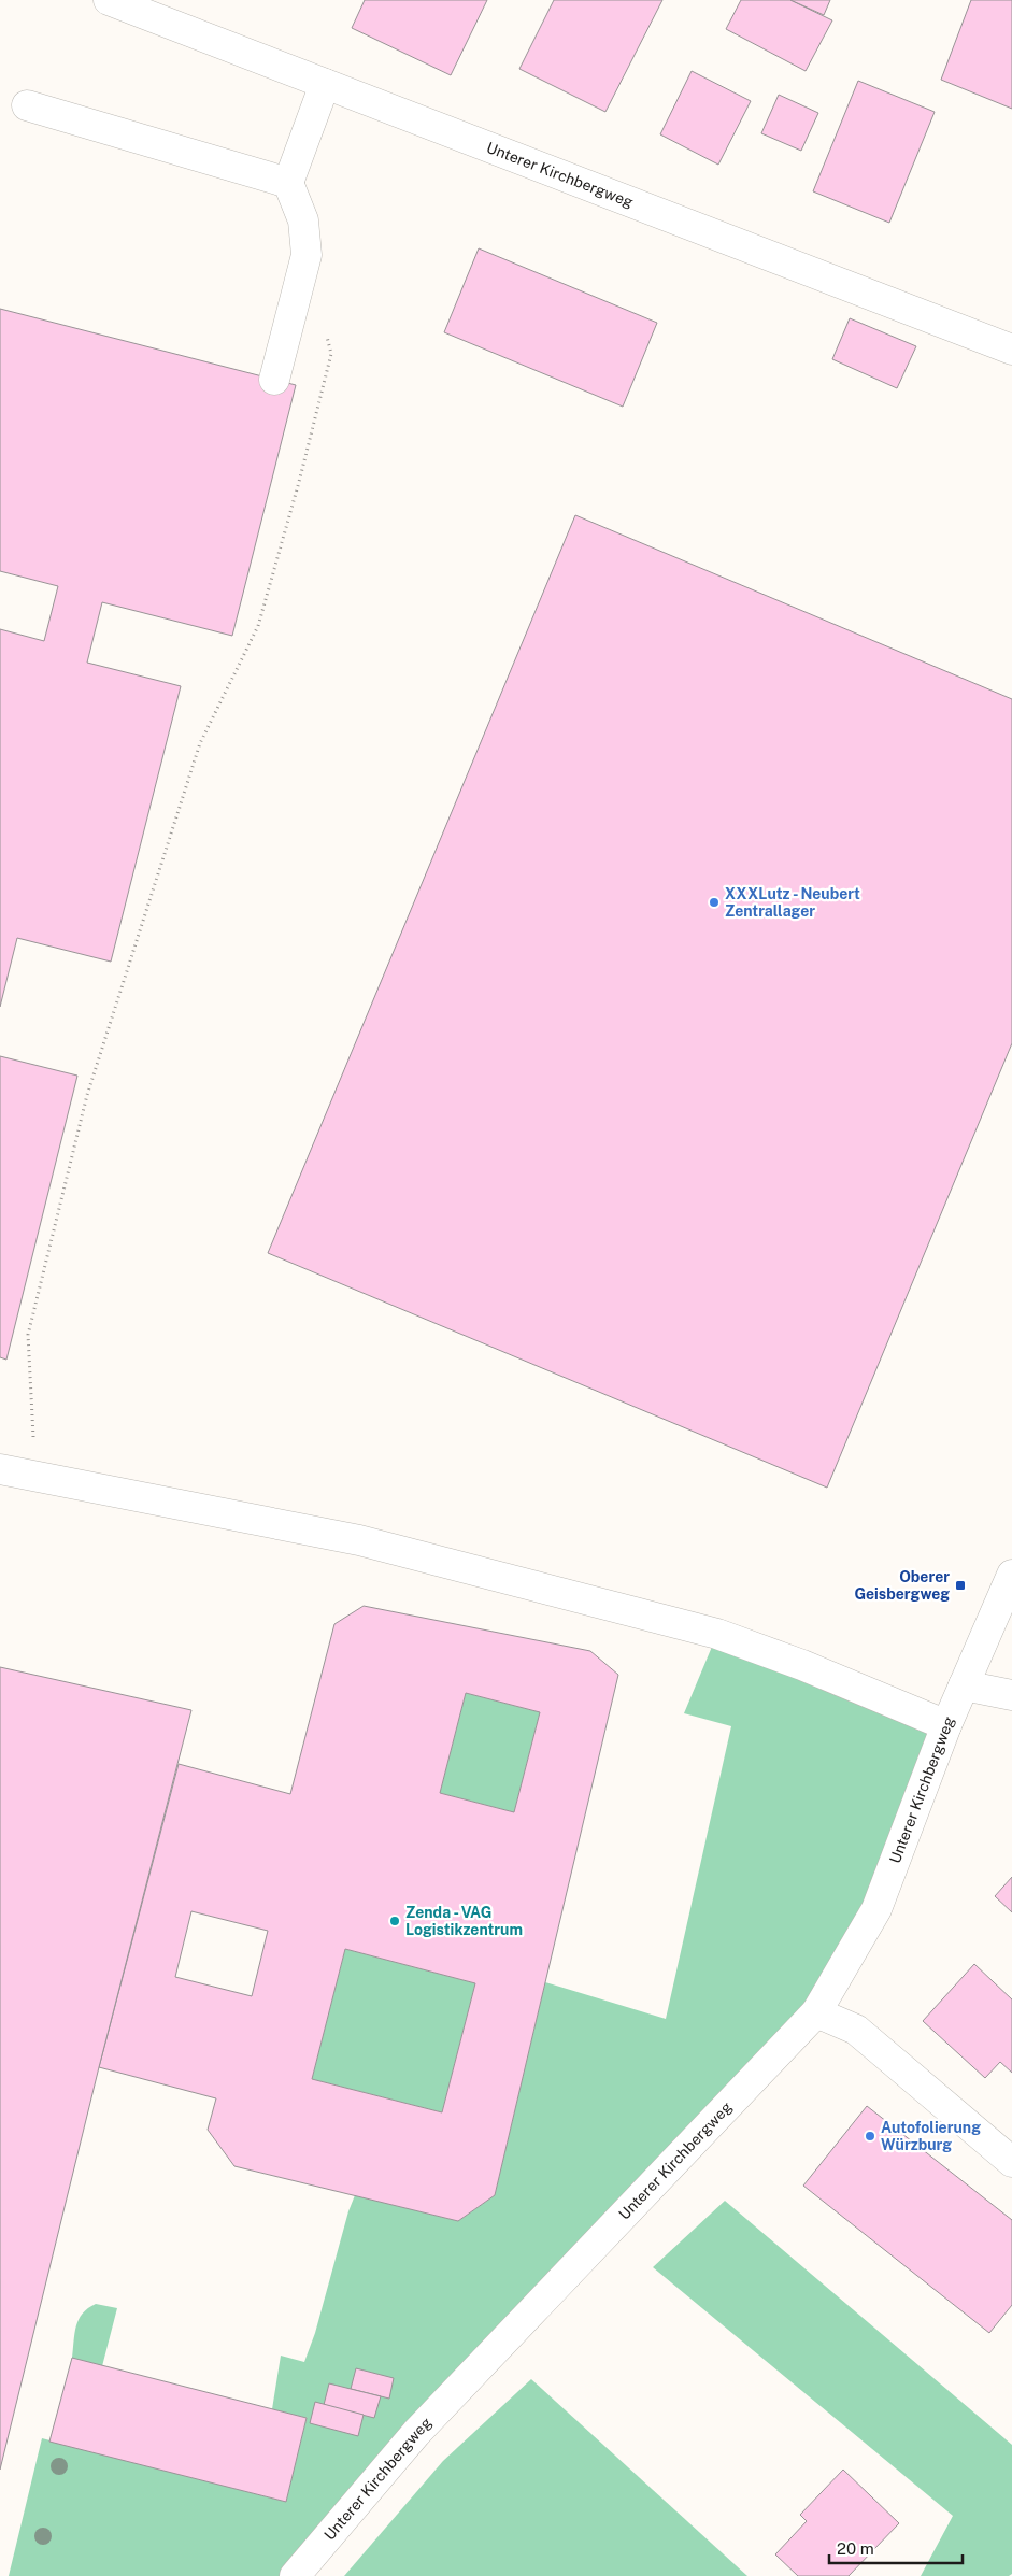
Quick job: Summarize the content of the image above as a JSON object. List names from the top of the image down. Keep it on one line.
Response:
{"streets":{"street":["Unterer Kirchbergweg"]},"places":{"other":["XXXLutz - Neubert Zentrallager","Zenda - VAG Logistikzentrum","Autofolierung Würzburg"],"transit":["Oberer Geisbergweg"]},"scale_bar":"20 m"}
